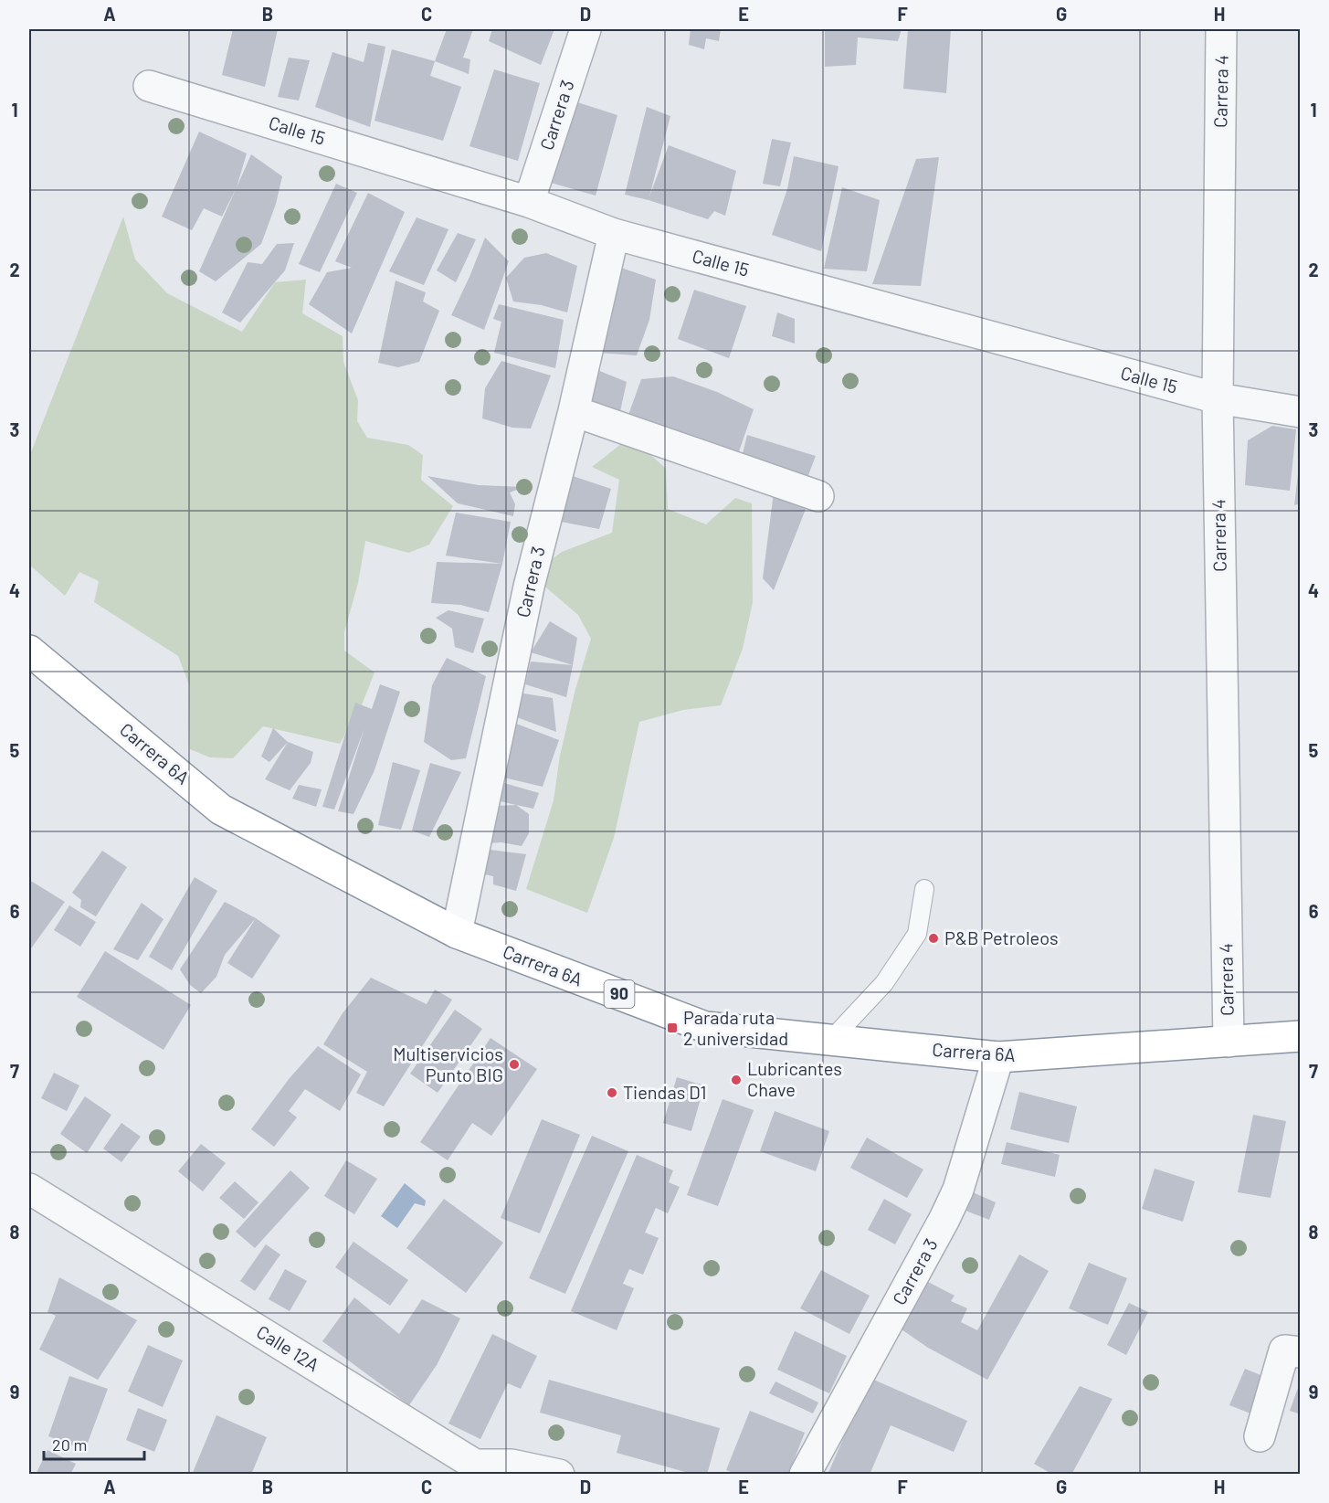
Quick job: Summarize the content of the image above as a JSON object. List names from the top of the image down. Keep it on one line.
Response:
{"streets":{"highway":["Carrera 6A","90"],"street":["Carrera 4","Carrera 3","Calle 15","Calle 12A"]},"crossings":[["Carrera 4","Calle 15"],["Carrera 4","Carrera 6A"],["Carrera 3","Calle 15"],["Carrera 3","Carrera 6A"]],"places":{"other":["P&B Petroleos","Multiservicios Punto BIG","Lubricantes Chave","Tiendas D1"],"transit":["Parada ruta 2 universidad"]},"scale_bar":"20 m","grid":{"columns":["A","B","C","D","E","F","G","H"],"rows":["1","2","3","4","5","6","7","8","9"]}}
